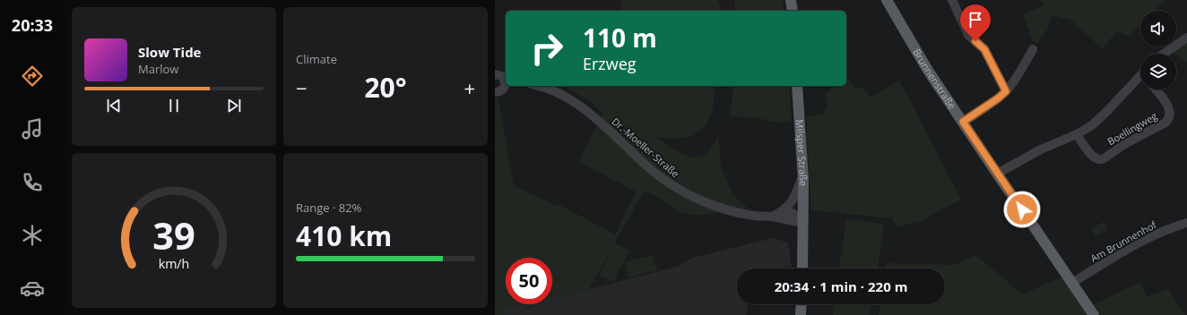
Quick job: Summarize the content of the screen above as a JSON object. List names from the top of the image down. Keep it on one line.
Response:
{"streets":{"main road":["Brunnenstraße","Milsper Straße"],"street":["Boellingweg","Dr.-Moeller-Straße","Am Brunnenhof"]},"crossings":[["Brunnenstraße","Am Brunnenhof"],["Dr.-Moeller-Straße","Milsper Straße"]],"page":{"tabs":"20:33","tile":["Climate",["Range · 82%","410 km"]],"turn":["110 m","Erzweg"],"song":["Slow Tide","Marlow"],"heat":["−","20°","+"],"limit":"50","trip":"20:34 · 1 min · 220 m","gauge":["39","km/h"]}}
